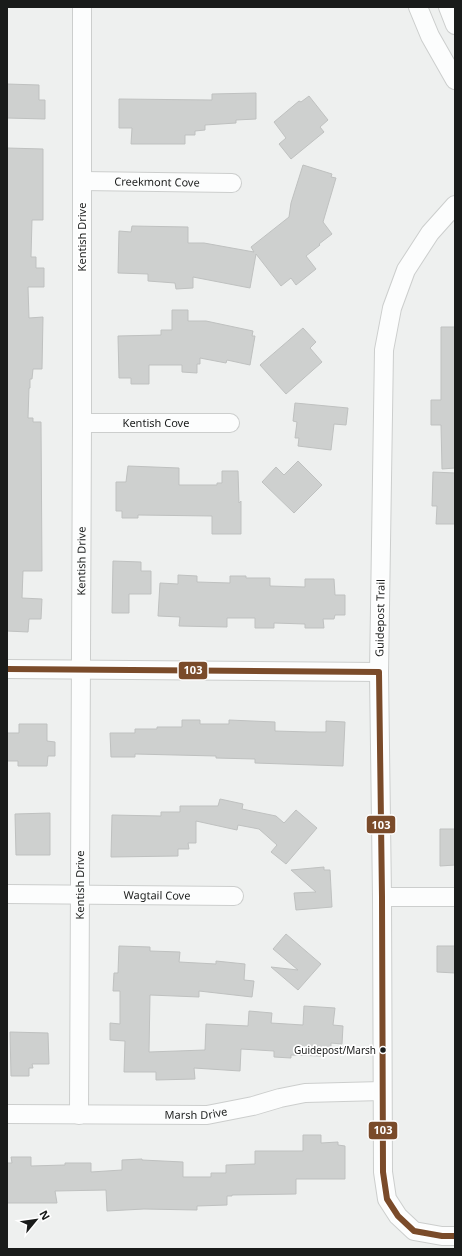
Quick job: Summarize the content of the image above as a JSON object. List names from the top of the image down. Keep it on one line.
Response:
{"streets":{"street":["Creekmont Cove","Kentish Drive","Kentish Cove","Guidepost Trail","Wagtail Cove","Marsh Drive"]},"crossings":[["Creekmont Cove","Kentish Drive"],["Kentish Drive","Kentish Cove"],["Kentish Drive","Wagtail Cove"],["Kentish Drive","Marsh Drive"],["Guidepost Trail","Marsh Drive"]],"places":["Guidepost/Marsh"],"lines":["transit line 103"],"north":"top right"}
